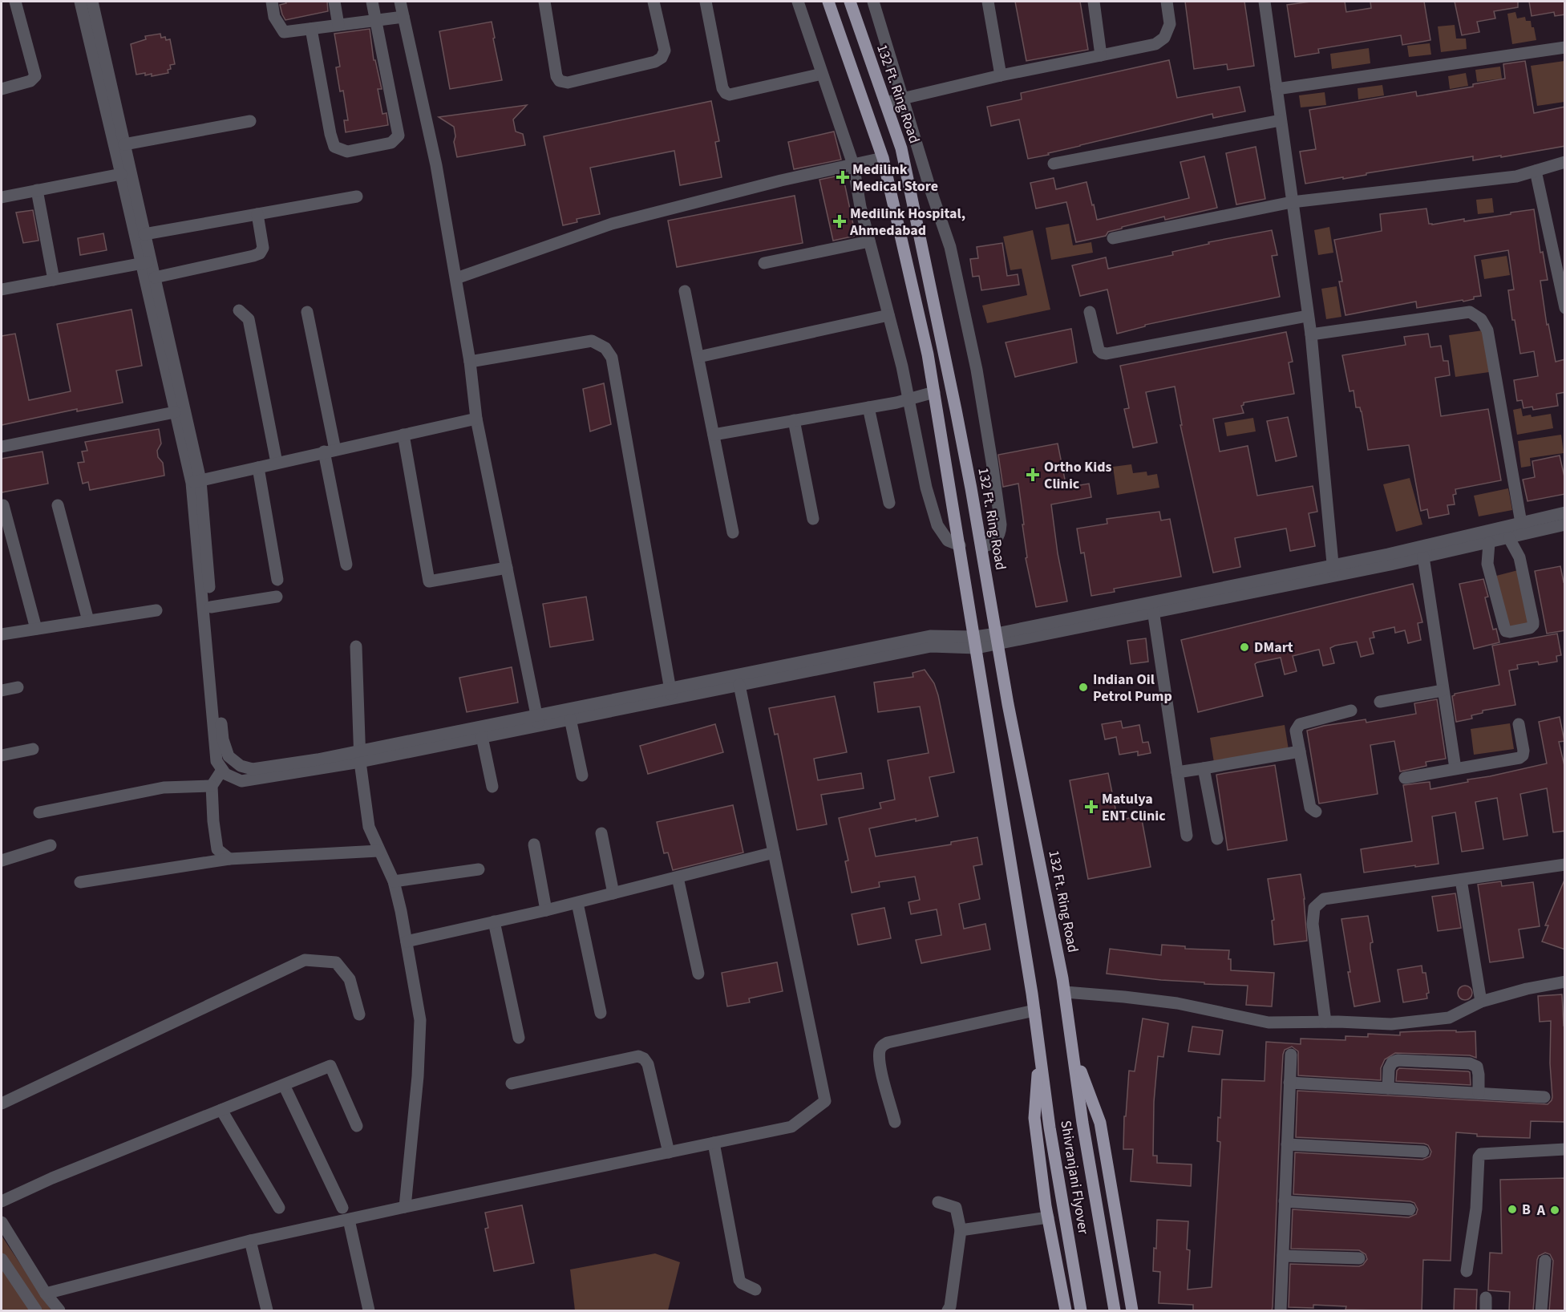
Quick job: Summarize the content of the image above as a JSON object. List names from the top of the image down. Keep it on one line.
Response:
{"streets":{"main road":["132 Ft. Ring Road","Shivranjani Flyover"]},"crossings":[["132 Ft. Ring Road","Shivranjani Flyover"]],"places":{"health":["Medilink Medical Store","Medilink Hospital, Ahmedabad","Ortho Kids Clinic","Matulya ENT Clinic"],"other":["DMart","Indian Oil Petrol Pump","B","A"]}}
